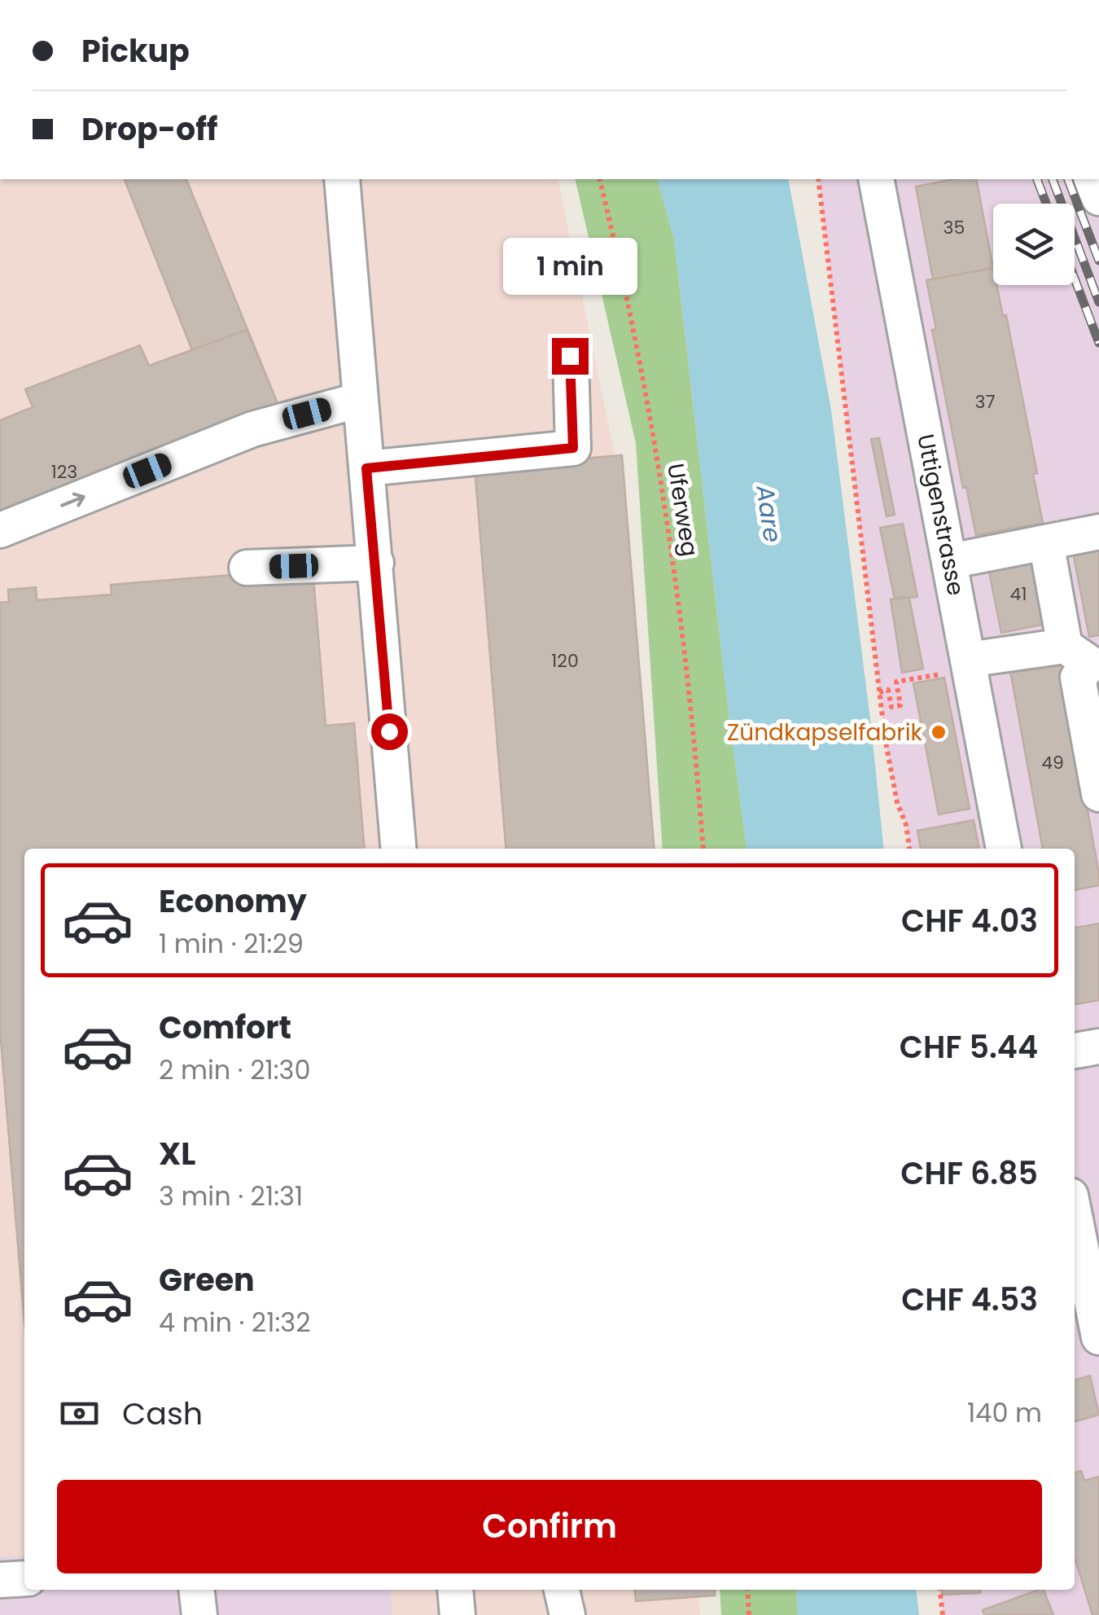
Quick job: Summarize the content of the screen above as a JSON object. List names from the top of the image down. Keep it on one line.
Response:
{"streets":{"street":["Uttigenstrasse"],"path":["Uferweg"]},"water":["Aare"],"places":["Zündkapselfabrik"],"house_numbers":["35","37","123","41","120","49"],"page":{"banner":["Pickup","Drop-off"],"bubble":"1 min","list":[{"name":"Economy","note":"1 min · 21:29","value":"CHF 4.03"},{"name":"Comfort","note":"2 min · 21:30","value":"CHF 5.44"},{"name":"XL","note":"3 min · 21:31","value":"CHF 6.85"},{"name":"Green","note":"4 min · 21:32","value":"CHF 4.53"}],"pay":["Cash","140 m"],"buttons":"Confirm"}}
